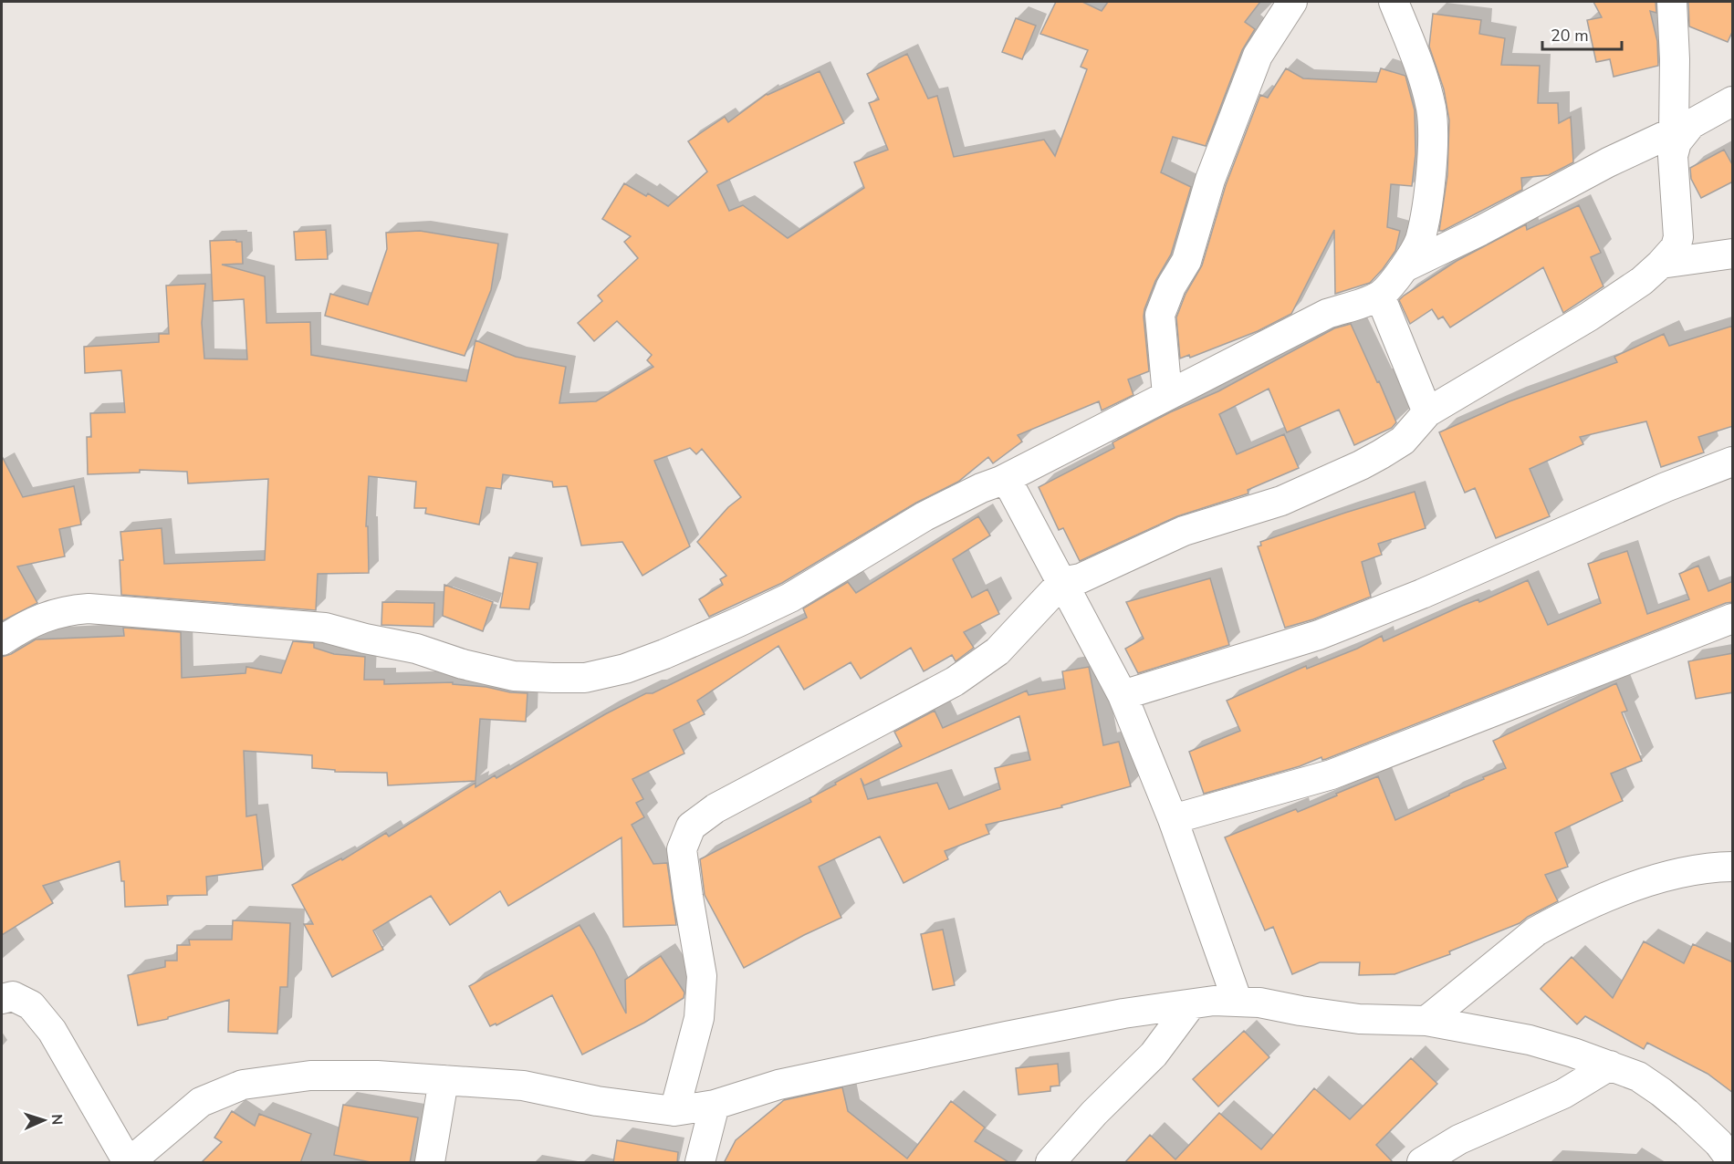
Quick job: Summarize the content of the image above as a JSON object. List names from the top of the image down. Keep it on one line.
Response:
{"scale_bar":"20 m","north":"right"}
